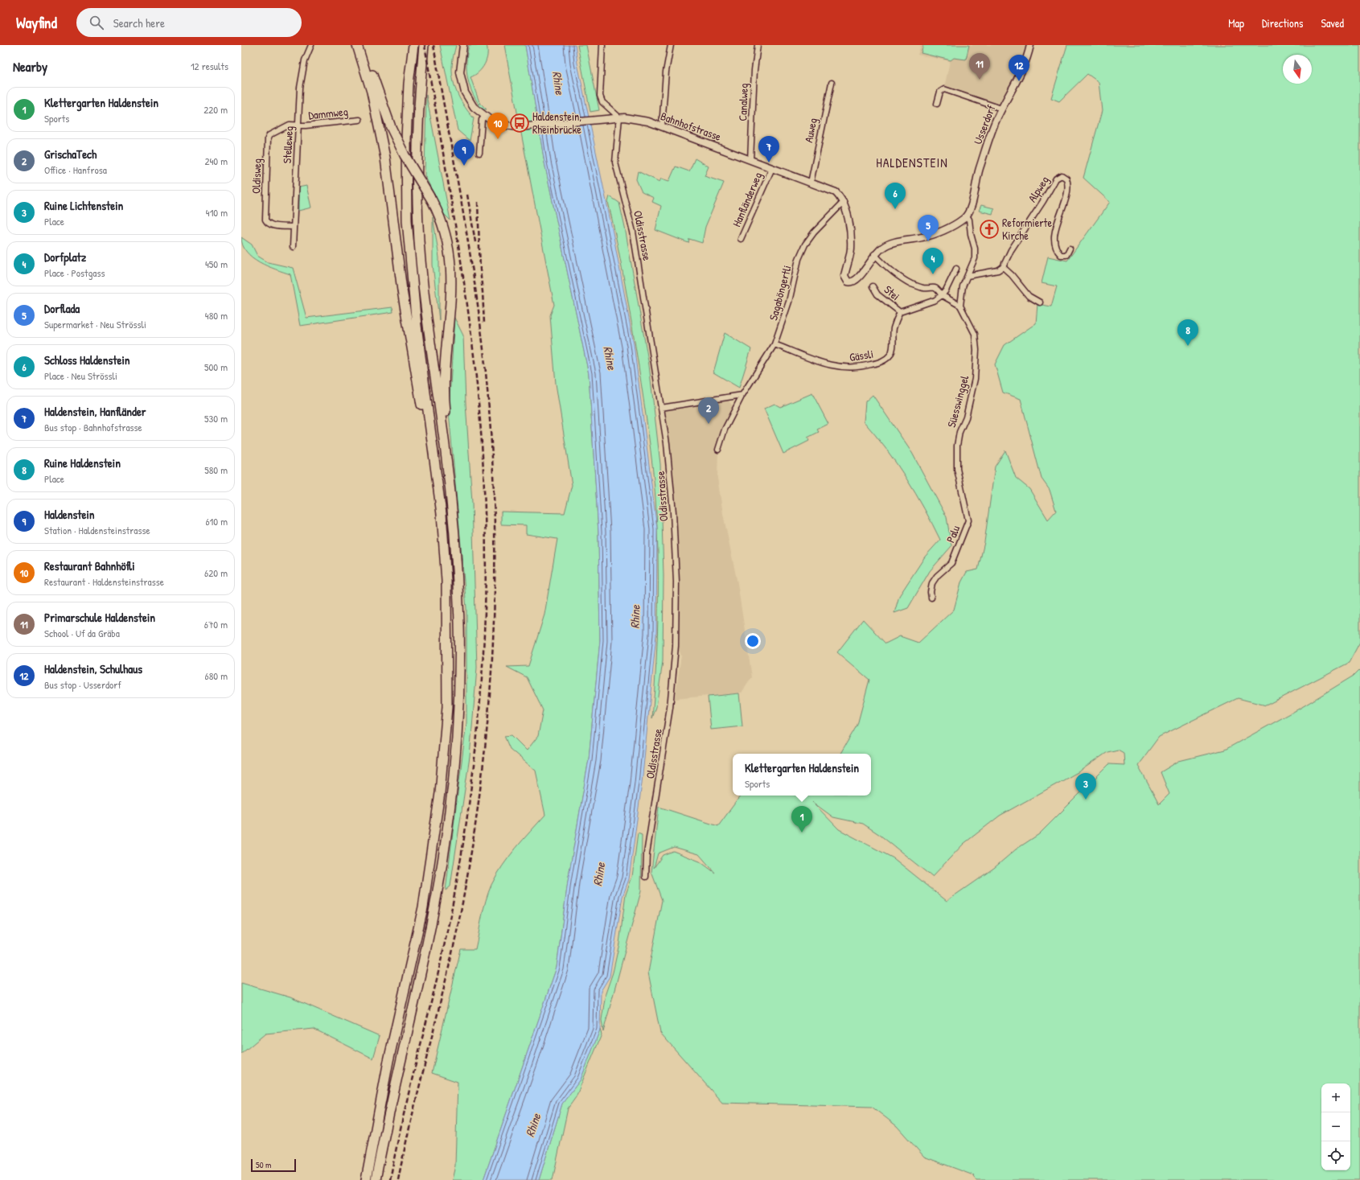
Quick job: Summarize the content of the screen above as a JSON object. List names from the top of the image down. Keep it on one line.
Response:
{"streets":{"street":["Canalweg","Dammweg","Usserdorf","Bahnhofstrasse","Auweg","Stelleweg","Oldisweg","Alpweg","Hanfländerweg","Oldisstrasse","Sagaböngertli","Stei","Gässli","Süesswinggel","Palu"]},"crossings":[["Canalweg","Bahnhofstrasse"],["Dammweg","Stelleweg"],["Dammweg","Oldisweg"],["Bahnhofstrasse","Auweg"],["Bahnhofstrasse","Hanfländerweg"],["Bahnhofstrasse","Oldisstrasse"],["Bahnhofstrasse","Sagaböngertli"],["Stelleweg","Oldisweg"],["Sagaböngertli","Gässli"],["Stei","Gässli"],["Süesswinggel","Palu"]],"districts":["HALDENSTEIN"],"water":["Rhine"],"places":{"bus stop":["Haldenstein, Rheinbrücke"],"church":["Reformierte Kirche"]},"scale_bar":"50 m","north":"bottom","page":{"header":"Wayfind","search":"Search here","nav":["Map","Directions","Saved"],"heading":["Nearby","12 results"],"pins":["11","12","10","7","9","6","5","4","8","2","3","1"],"list":[{"mark":"1","name":"Klettergarten Haldenstein","note":"Sports","value":"220 m"},{"mark":"2","name":"GrischaTech","note":"Office · Hanfrosa","value":"240 m"},{"mark":"3","name":"Ruine Lichtenstein","note":"Place","value":"410 m"},{"mark":"4","name":"Dorfplatz","note":"Place · Postgass","value":"450 m"},{"mark":"5","name":"Dorflada","note":"Supermarket · Neu Strössli","value":"480 m"},{"mark":"6","name":"Schloss Haldenstein","note":"Place · Neu Strössli","value":"500 m"},{"mark":"7","name":"Haldenstein, Hanfländer","note":"Bus stop · Bahnhofstrasse","value":"530 m"},{"mark":"8","name":"Ruine Haldenstein","note":"Place","value":"580 m"},{"mark":"9","name":"Haldenstein","note":"Station · Haldensteinstrasse","value":"610 m"},{"mark":"10","name":"Restaurant Bahnhöfli","note":"Restaurant · Haldensteinstrasse","value":"620 m"},{"mark":"11","name":"Primarschule Haldenstein","note":"School · Uf da Gräba","value":"670 m"},{"mark":"12","name":"Haldenstein, Schulhaus","note":"Bus stop · Usserdorf","value":"680 m"}],"popup":["Klettergarten Haldenstein","Sports"],"map_buttons":["+","−"],"scale":"50 m"}}
